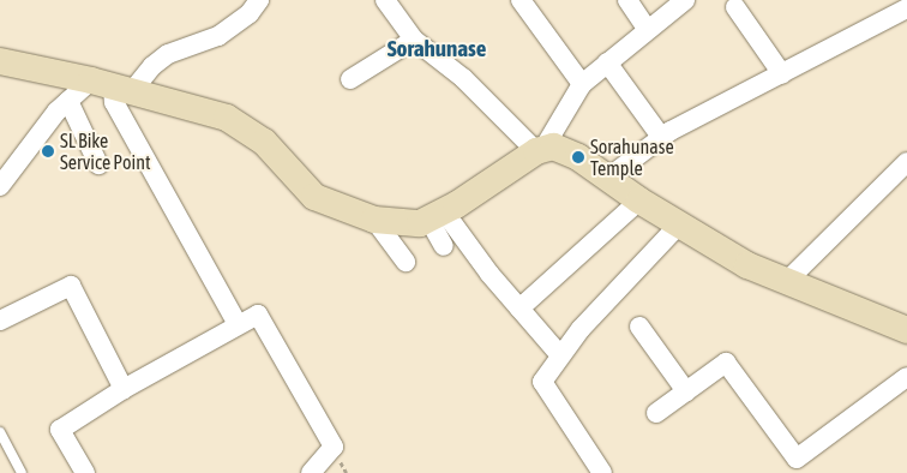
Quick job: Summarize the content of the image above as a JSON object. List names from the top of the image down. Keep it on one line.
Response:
{"districts":["Sorahunase"],"places":["SL Bike Service Point","Sorahunase Temple"]}
